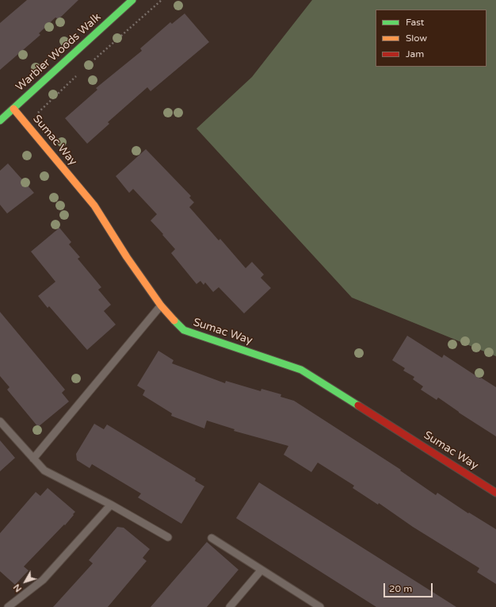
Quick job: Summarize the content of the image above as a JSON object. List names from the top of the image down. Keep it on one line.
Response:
{"streets":{"street":["Warbler Woods Walk","Sumac Way"]},"crossings":[["Warbler Woods Walk","Sumac Way"]],"legend":["Fast","Slow","Jam"],"scale_bar":"20 m","north":"bottom left"}
